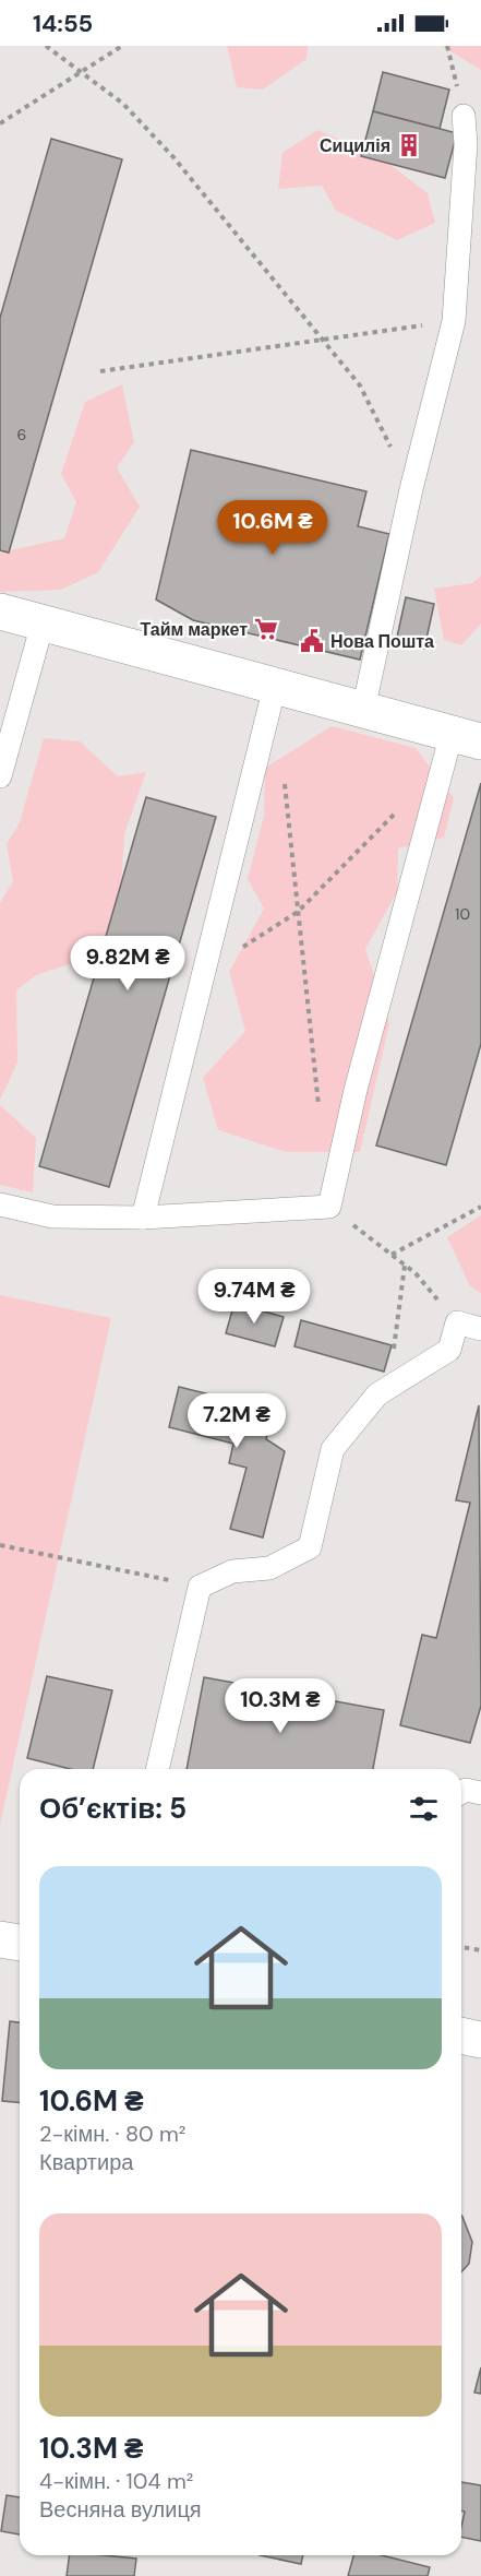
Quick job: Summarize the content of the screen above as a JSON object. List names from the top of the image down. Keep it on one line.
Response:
{"places":{"building":["Сицилія"],"supermarket":["Тайм маркет"],"public building":["Нова Пошта"]},"house_numbers":["6","10"],"page":{"status":"14:55","price":["10.6M ₴","9.82M ₴","9.74M ₴","7.2M ₴","10.3M ₴"],"heading":"Об’єктів: 5","list":[{"name":"10.6M ₴","note":"2-кімн. · 80 m² · Квартира"},{"name":"10.3M ₴","note":"4-кімн. · 104 m² · Весняна вулиця"}]}}
